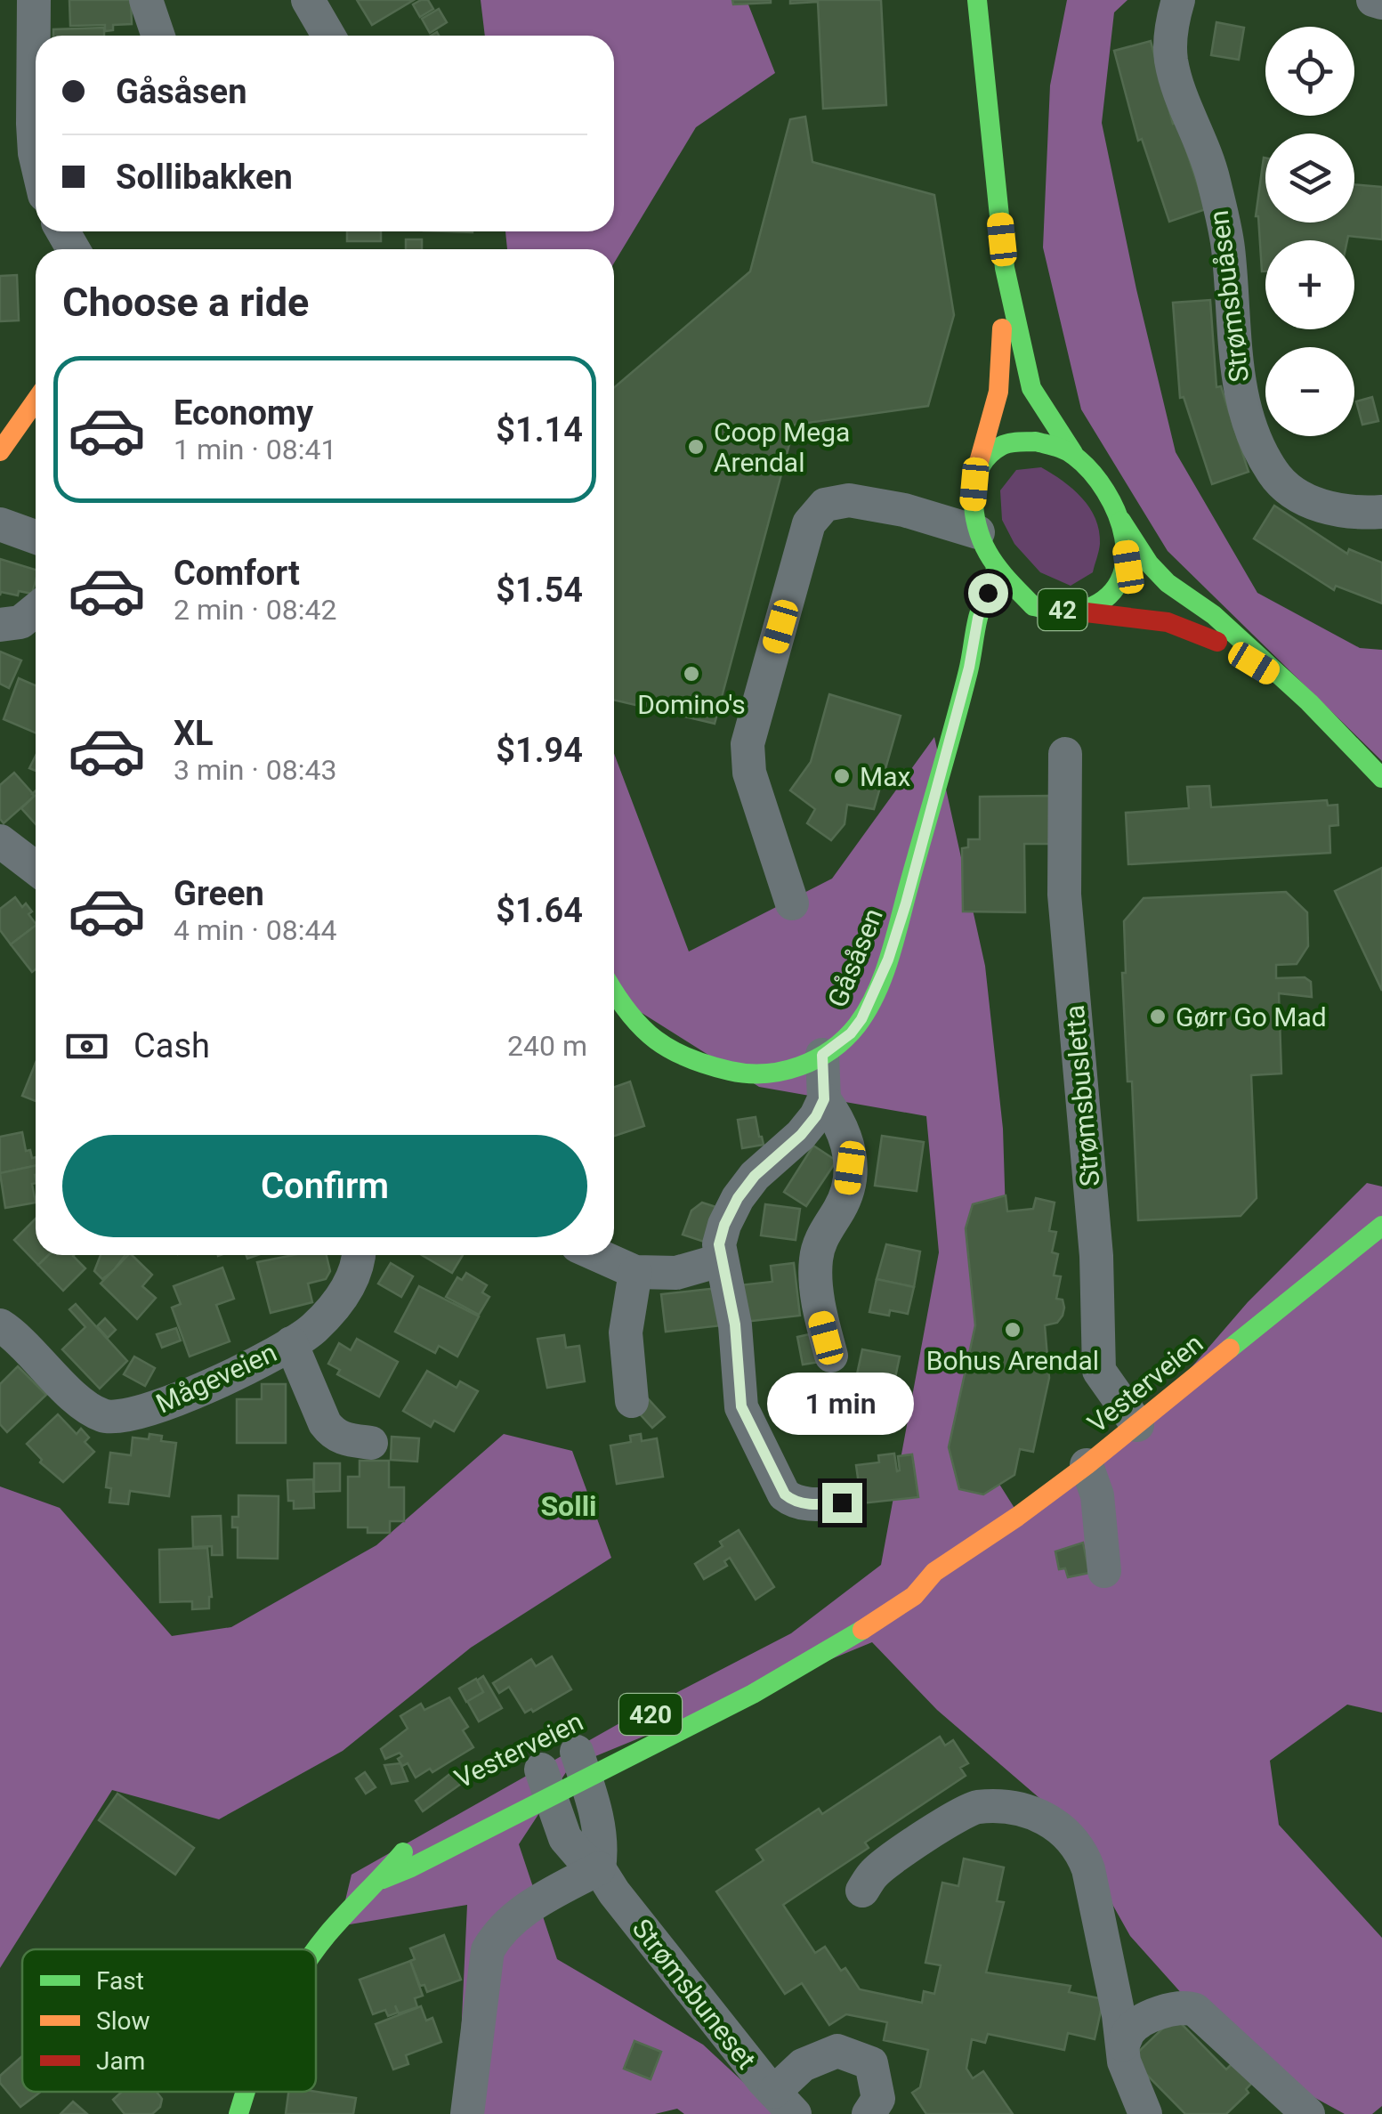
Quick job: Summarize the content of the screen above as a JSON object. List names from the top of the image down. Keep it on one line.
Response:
{"streets":{"main road":["42","Gåsåsen","Vesterveien","420"],"street":["Strømsbuåsen","Strømsbusletta","Mågeveien","Strømsbuneset"]},"crossings":[["42","Gåsåsen"],["Strømsbusletta","Vesterveien"],["Vesterveien","Strømsbuneset"]],"districts":["Solli"],"places":["Coop Mega Arendal","Domino's","Max","Gørr Go Mad","Bohus Arendal"],"legend":["Fast","Slow","Jam"],"page":{"map_buttons":["+","−"],"banner":["Gåsåsen","Sollibakken"],"heading":"Choose a ride","list":[{"name":"Economy","note":"1 min · 08:41","value":"$1.14"},{"name":"Comfort","note":"2 min · 08:42","value":"$1.54"},{"name":"XL","note":"3 min · 08:43","value":"$1.94"},{"name":"Green","note":"4 min · 08:44","value":"$1.64"}],"pay":["Cash","240 m"],"buttons":"Confirm","bubble":"1 min"}}
